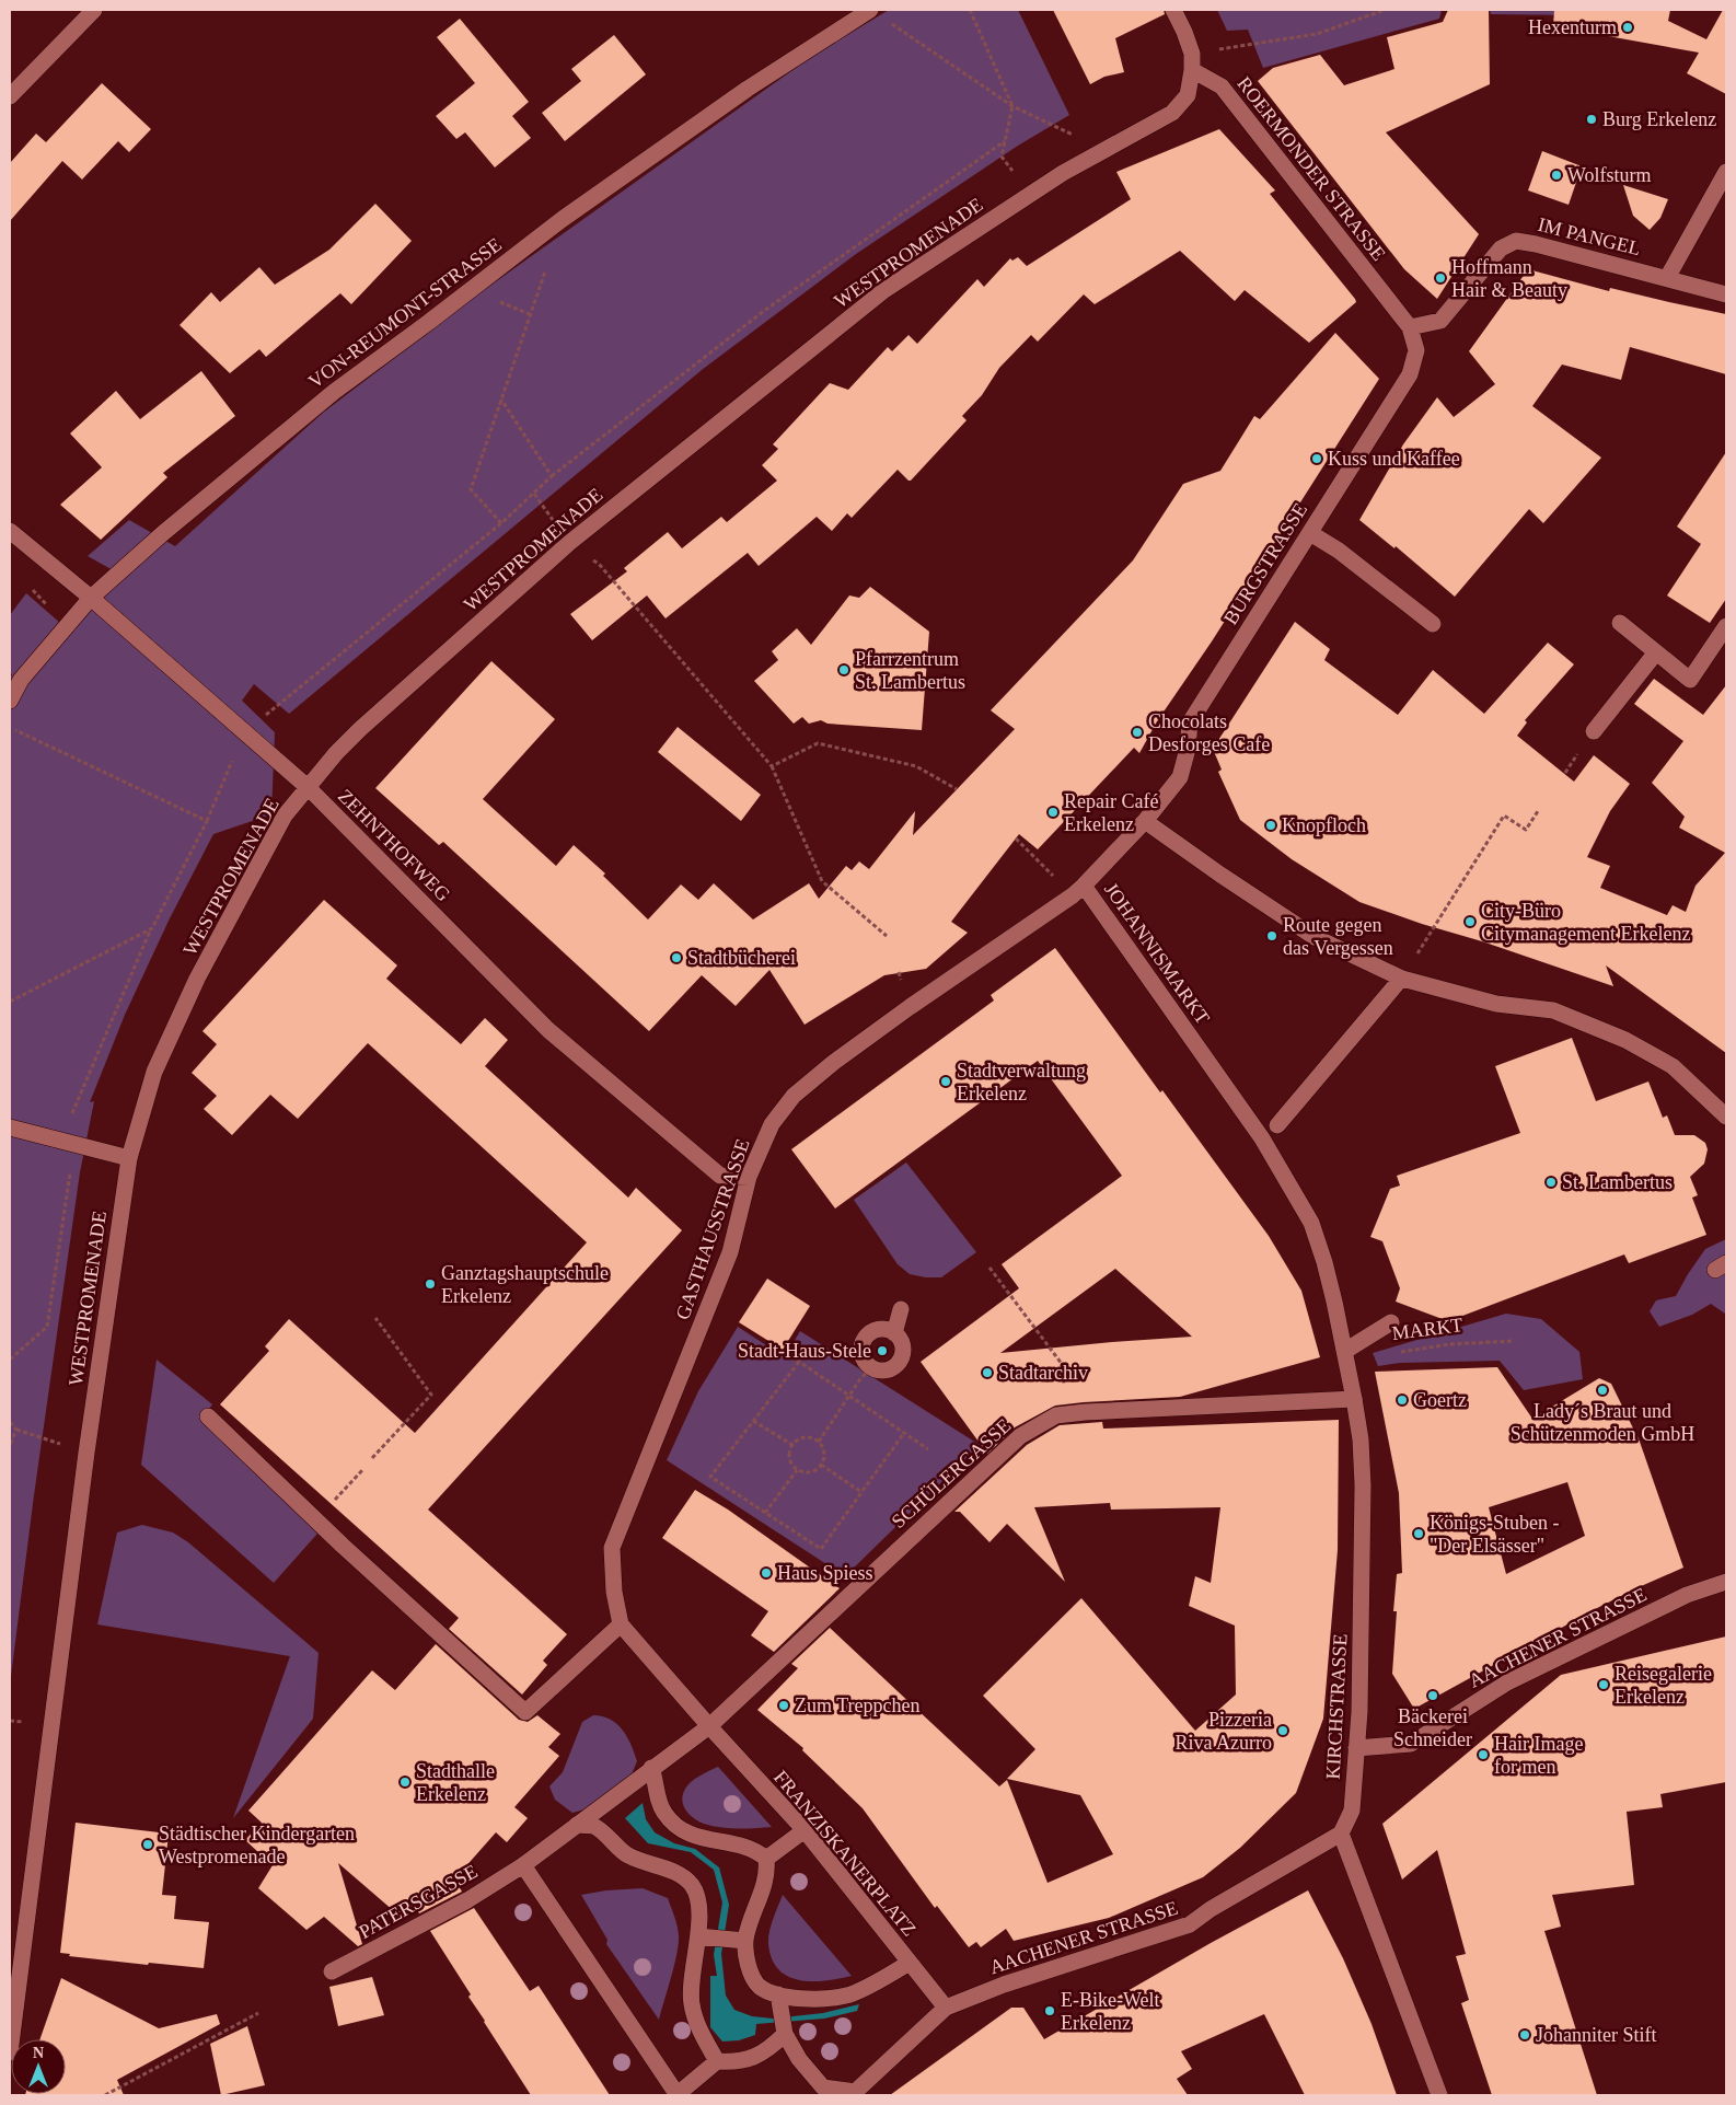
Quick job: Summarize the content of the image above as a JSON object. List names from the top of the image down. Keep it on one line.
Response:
{"streets":{"street":["ROERMONDER STRASSE","IM PANGEL","WESTPROMENADE","VON-REUMONT-STRASSE","BURGSTRASSE","ZEHNTHOFWEG","JOHANNISMARKT","GASTHAUSSTRASSE","SCHÜLERGASSE","AACHENER STRASSE","KIRCHSTRASSE","FRANZISKANERPLATZ","PATERSGASSE"],"path":["MARKT"]},"crossings":[["ROERMONDER STRASSE","IM PANGEL"],["ROERMONDER STRASSE","WESTPROMENADE"],["ROERMONDER STRASSE","BURGSTRASSE"],["IM PANGEL","BURGSTRASSE"],["WESTPROMENADE","ZEHNTHOFWEG"],["VON-REUMONT-STRASSE","ZEHNTHOFWEG"],["BURGSTRASSE","JOHANNISMARKT"],["ZEHNTHOFWEG","GASTHAUSSTRASSE"],["JOHANNISMARKT","GASTHAUSSTRASSE"],["JOHANNISMARKT","KIRCHSTRASSE"],["GASTHAUSSTRASSE","SCHÜLERGASSE"],["GASTHAUSSTRASSE","FRANZISKANERPLATZ"],["SCHÜLERGASSE","KIRCHSTRASSE"],["SCHÜLERGASSE","FRANZISKANERPLATZ"],["SCHÜLERGASSE","PATERSGASSE"],["AACHENER STRASSE","KIRCHSTRASSE"],["AACHENER STRASSE","FRANZISKANERPLATZ"]],"places":["Hexenturm","Burg Erkelenz","Wolfsturm","Hoffmann Hair & Beauty","Kuss und Kaffee","Pfarrzentrum St. Lambertus","Chocolats Desforges Cafe","Repair Café Erkelenz","Knopfloch","City-Büro Citymanagement Erkelenz","Route gegen das Vergessen","Stadtbücherei","Stadtverwaltung Erkelenz","St. Lambertus","Ganztagshauptschule Erkelenz","Stadt-Haus-Stele","Stadtarchiv","Lady´s Braut und Schützenmoden GmbH","Goertz","Königs-Stuben - \"Der Elsässer\"","Haus Spiess","Reisegalerie Erkelenz","Bäckerei Schneider","Zum Treppchen","Pizzeria Riva Azurro","Hair Image for men","Stadthalle Erkelenz","Städtischer Kindergarten Westpromenade","E-Bike-Welt Erkelenz","Johanniter Stift"],"north":"top"}
